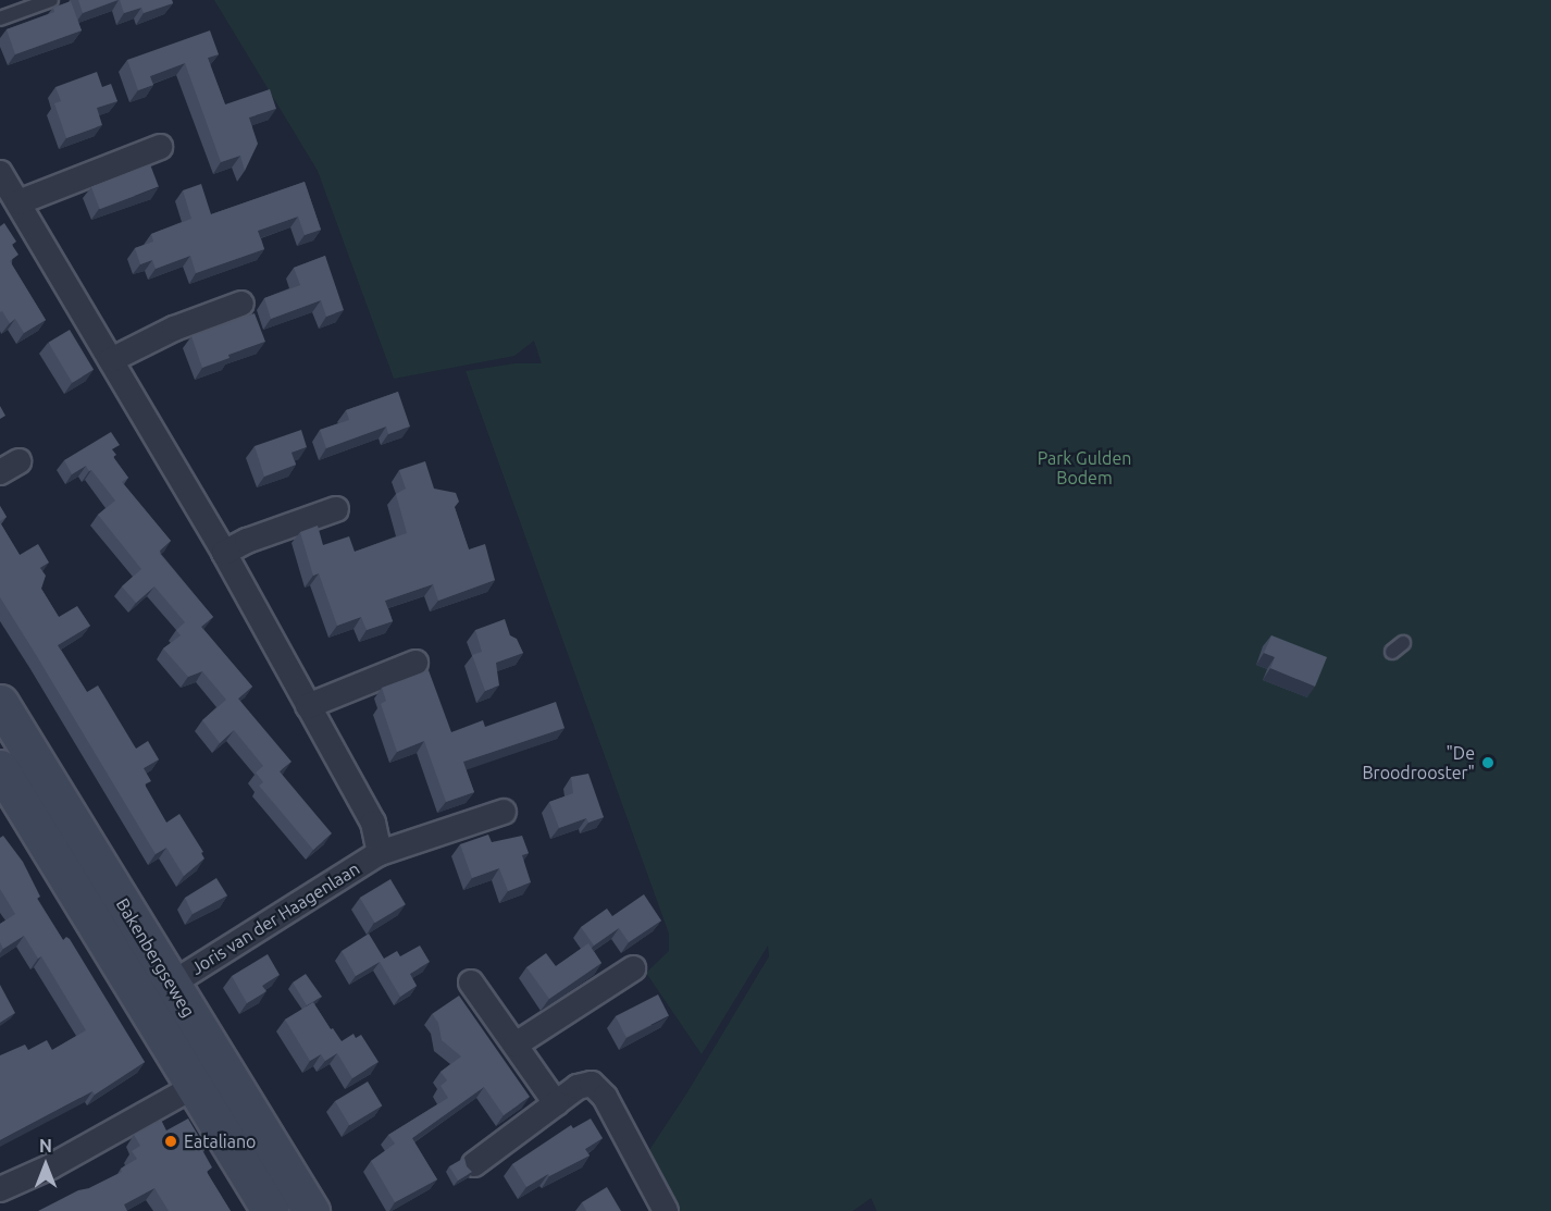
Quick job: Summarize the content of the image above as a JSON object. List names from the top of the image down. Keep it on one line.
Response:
{"streets":{"street":["Joris van der Haagenlaan","Bakenbergseweg"]},"crossings":[["Joris van der Haagenlaan","Bakenbergseweg"]],"parks":["Park Gulden Bodem"],"places":["\"De Broodrooster\"","Eataliano"],"north":"top"}
